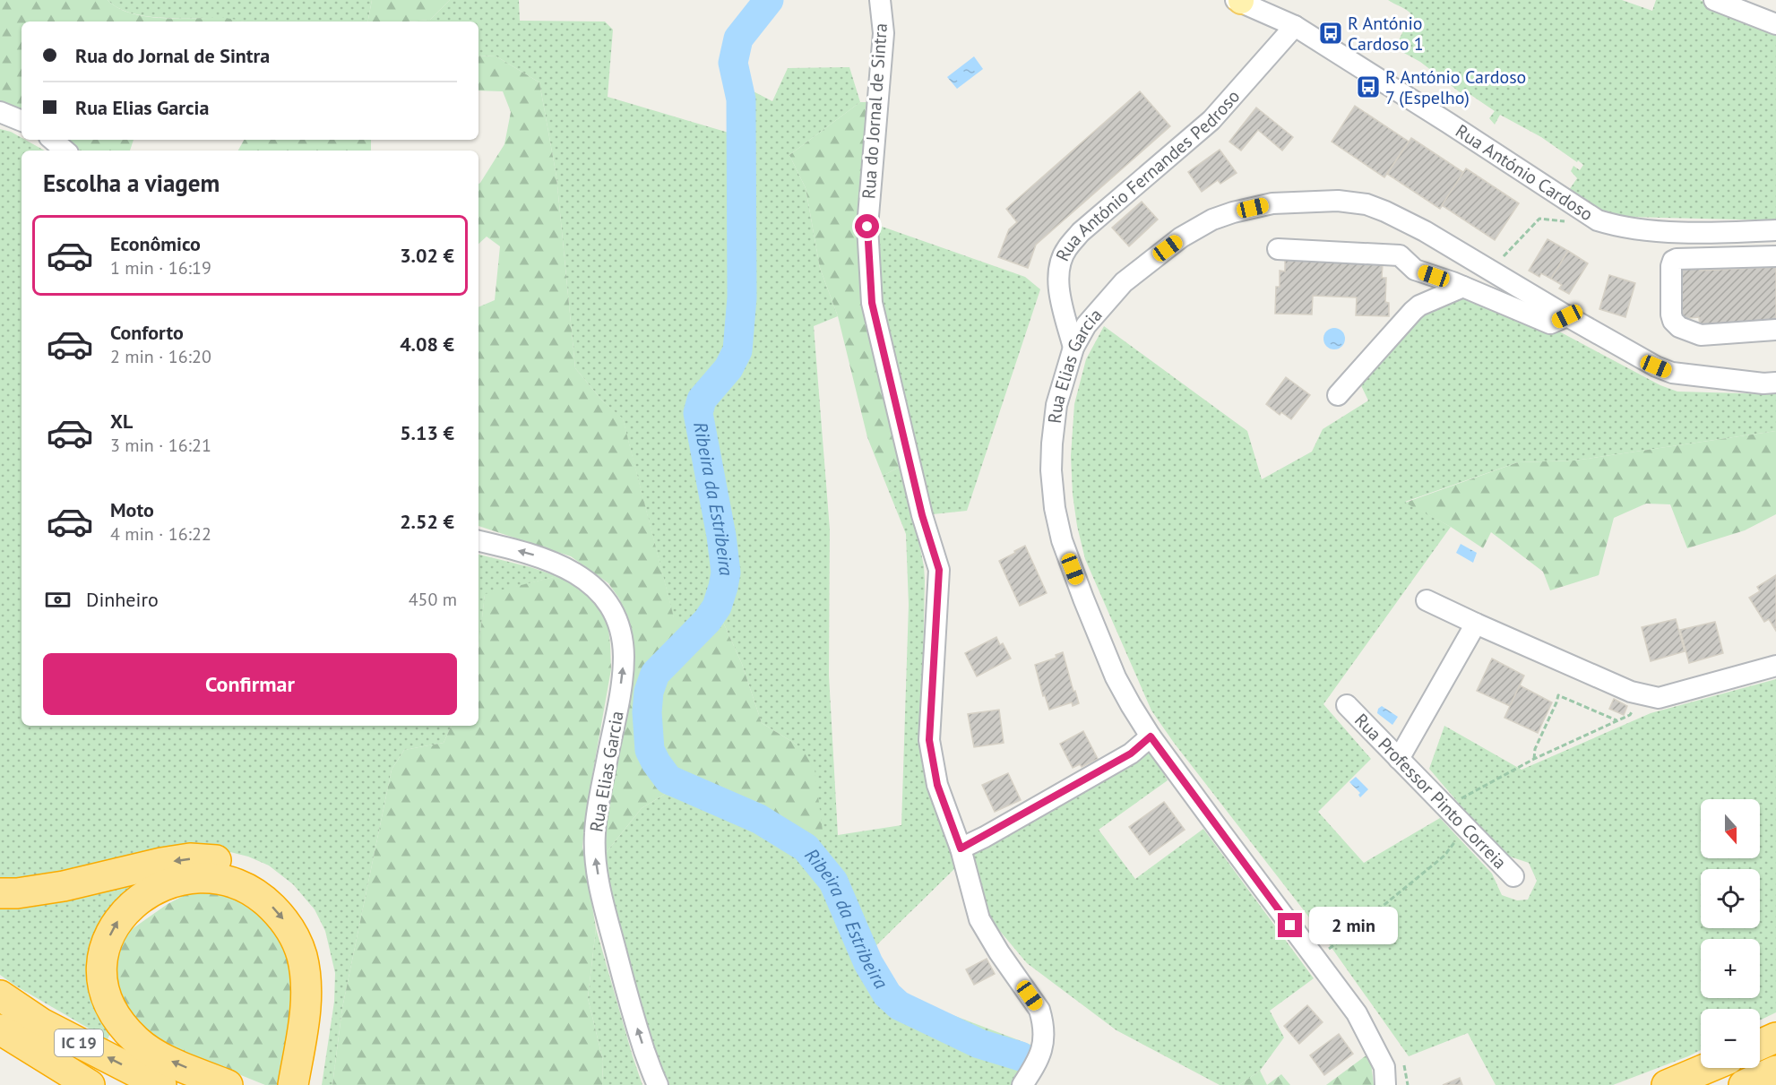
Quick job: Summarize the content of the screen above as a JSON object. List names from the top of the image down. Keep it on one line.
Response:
{"streets":{"highway":["IC 19"],"street":["Rua do Jornal de Sintra","Rua António Cardoso","Rua António Fernandes Pedroso","Rua Elias Garcia","Rua Professor Pinto Correia"]},"crossings":[["Rua António Cardoso","Rua António Fernandes Pedroso"],["Rua António Fernandes Pedroso","Rua Elias Garcia"]],"water":["Ribeira da Estribeira"],"places":{"bus stop":["R António Cardoso 1","R António Cardoso 7 (Espelho)"]},"north":"bottom","page":{"banner":["Rua do Jornal de Sintra","Rua Elias Garcia"],"heading":"Escolha a viagem","list":[{"name":"Econômico","note":"1 min · 16:19","value":"3.02 €"},{"name":"Conforto","note":"2 min · 16:20","value":"4.08 €"},{"name":"XL","note":"3 min · 16:21","value":"5.13 €"},{"name":"Moto","note":"4 min · 16:22","value":"2.52 €"}],"pay":["Dinheiro","450 m"],"buttons":"Confirmar","map_buttons":["+","−"],"bubble":"2 min"}}
